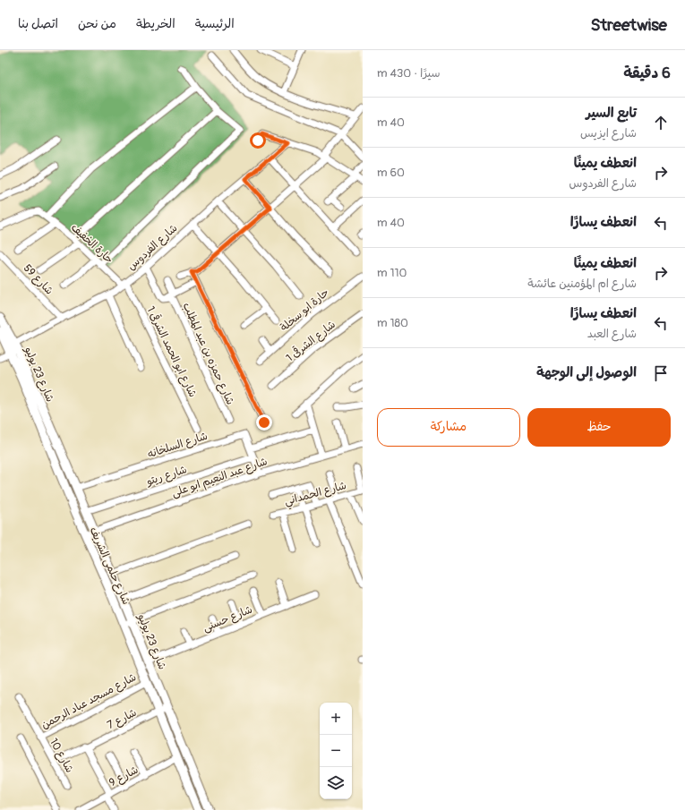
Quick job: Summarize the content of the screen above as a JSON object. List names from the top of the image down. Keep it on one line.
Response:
{"streets":{"street":["حارة الخفيف","شارع الفردوس","شارع 59","حارة ابو سخلة","شارع الشرقى 1","شارع ابو الحمد الشرقى 1","شارع حمزه بن عبد المطلب","شارع 23 يوليو","شارع السلخانه","شارع ريتو","شارع عبد النعيم ابو على","شارع الحمداني","شارع حلمى الشريف","شارع حسنى","شارع مسجد عباد الرحمن","شارع 7","شارع 10","شارع 9"]},"crossings":[["حارة الخفيف","شارع الفردوس"],["حارة الخفيف","شارع ابو الحمد الشرقى 1"],["شارع الفردوس","شارع 59"],["شارع الفردوس","شارع ابو الحمد الشرقى 1"],["شارع الفردوس","شارع حمزه بن عبد المطلب"],["شارع الفردوس","شارع 23 يوليو"],["شارع الفردوس","شارع حلمى الشريف"],["شارع 23 يوليو","شارع السلخانه"],["شارع 23 يوليو","شارع ريتو"],["شارع 23 يوليو","شارع عبد النعيم ابو على"],["شارع 23 يوليو","شارع حلمى الشريف"],["شارع 23 يوليو","شارع حسنى"],["شارع 23 يوليو","شارع 7"],["شارع السلخانه","شارع ريتو"],["شارع السلخانه","شارع عبد النعيم ابو على"],["شارع عبد النعيم ابو على","شارع حلمى الشريف"],["شارع حلمى الشريف","شارع مسجد عباد الرحمن"],["شارع حلمى الشريف","شارع 7"],["شارع حلمى الشريف","شارع 9"],["شارع مسجد عباد الرحمن","شارع 10"],["شارع 7","شارع 10"]],"page":{"header":"Streetwise","nav":["الرئيسية","الخريطة","من نحن","اتصل بنا"],"heading":["6 دقيقة","سيرًا · 430 m"],"list":[["تابع السير","شارع ايزيس","40 m"],["انعطف يمينًا","شارع الفردوس","60 m"],["انعطف يسارًا","40 m"],["انعطف يمينًا","شارع ام المؤمنين عائشة","110 m"],["انعطف يسارًا","شارع العبد","180 m"],"الوصول إلى الوجهة"],"buttons":["حفظ","مشاركة"],"map_buttons":["+","−"]}}
